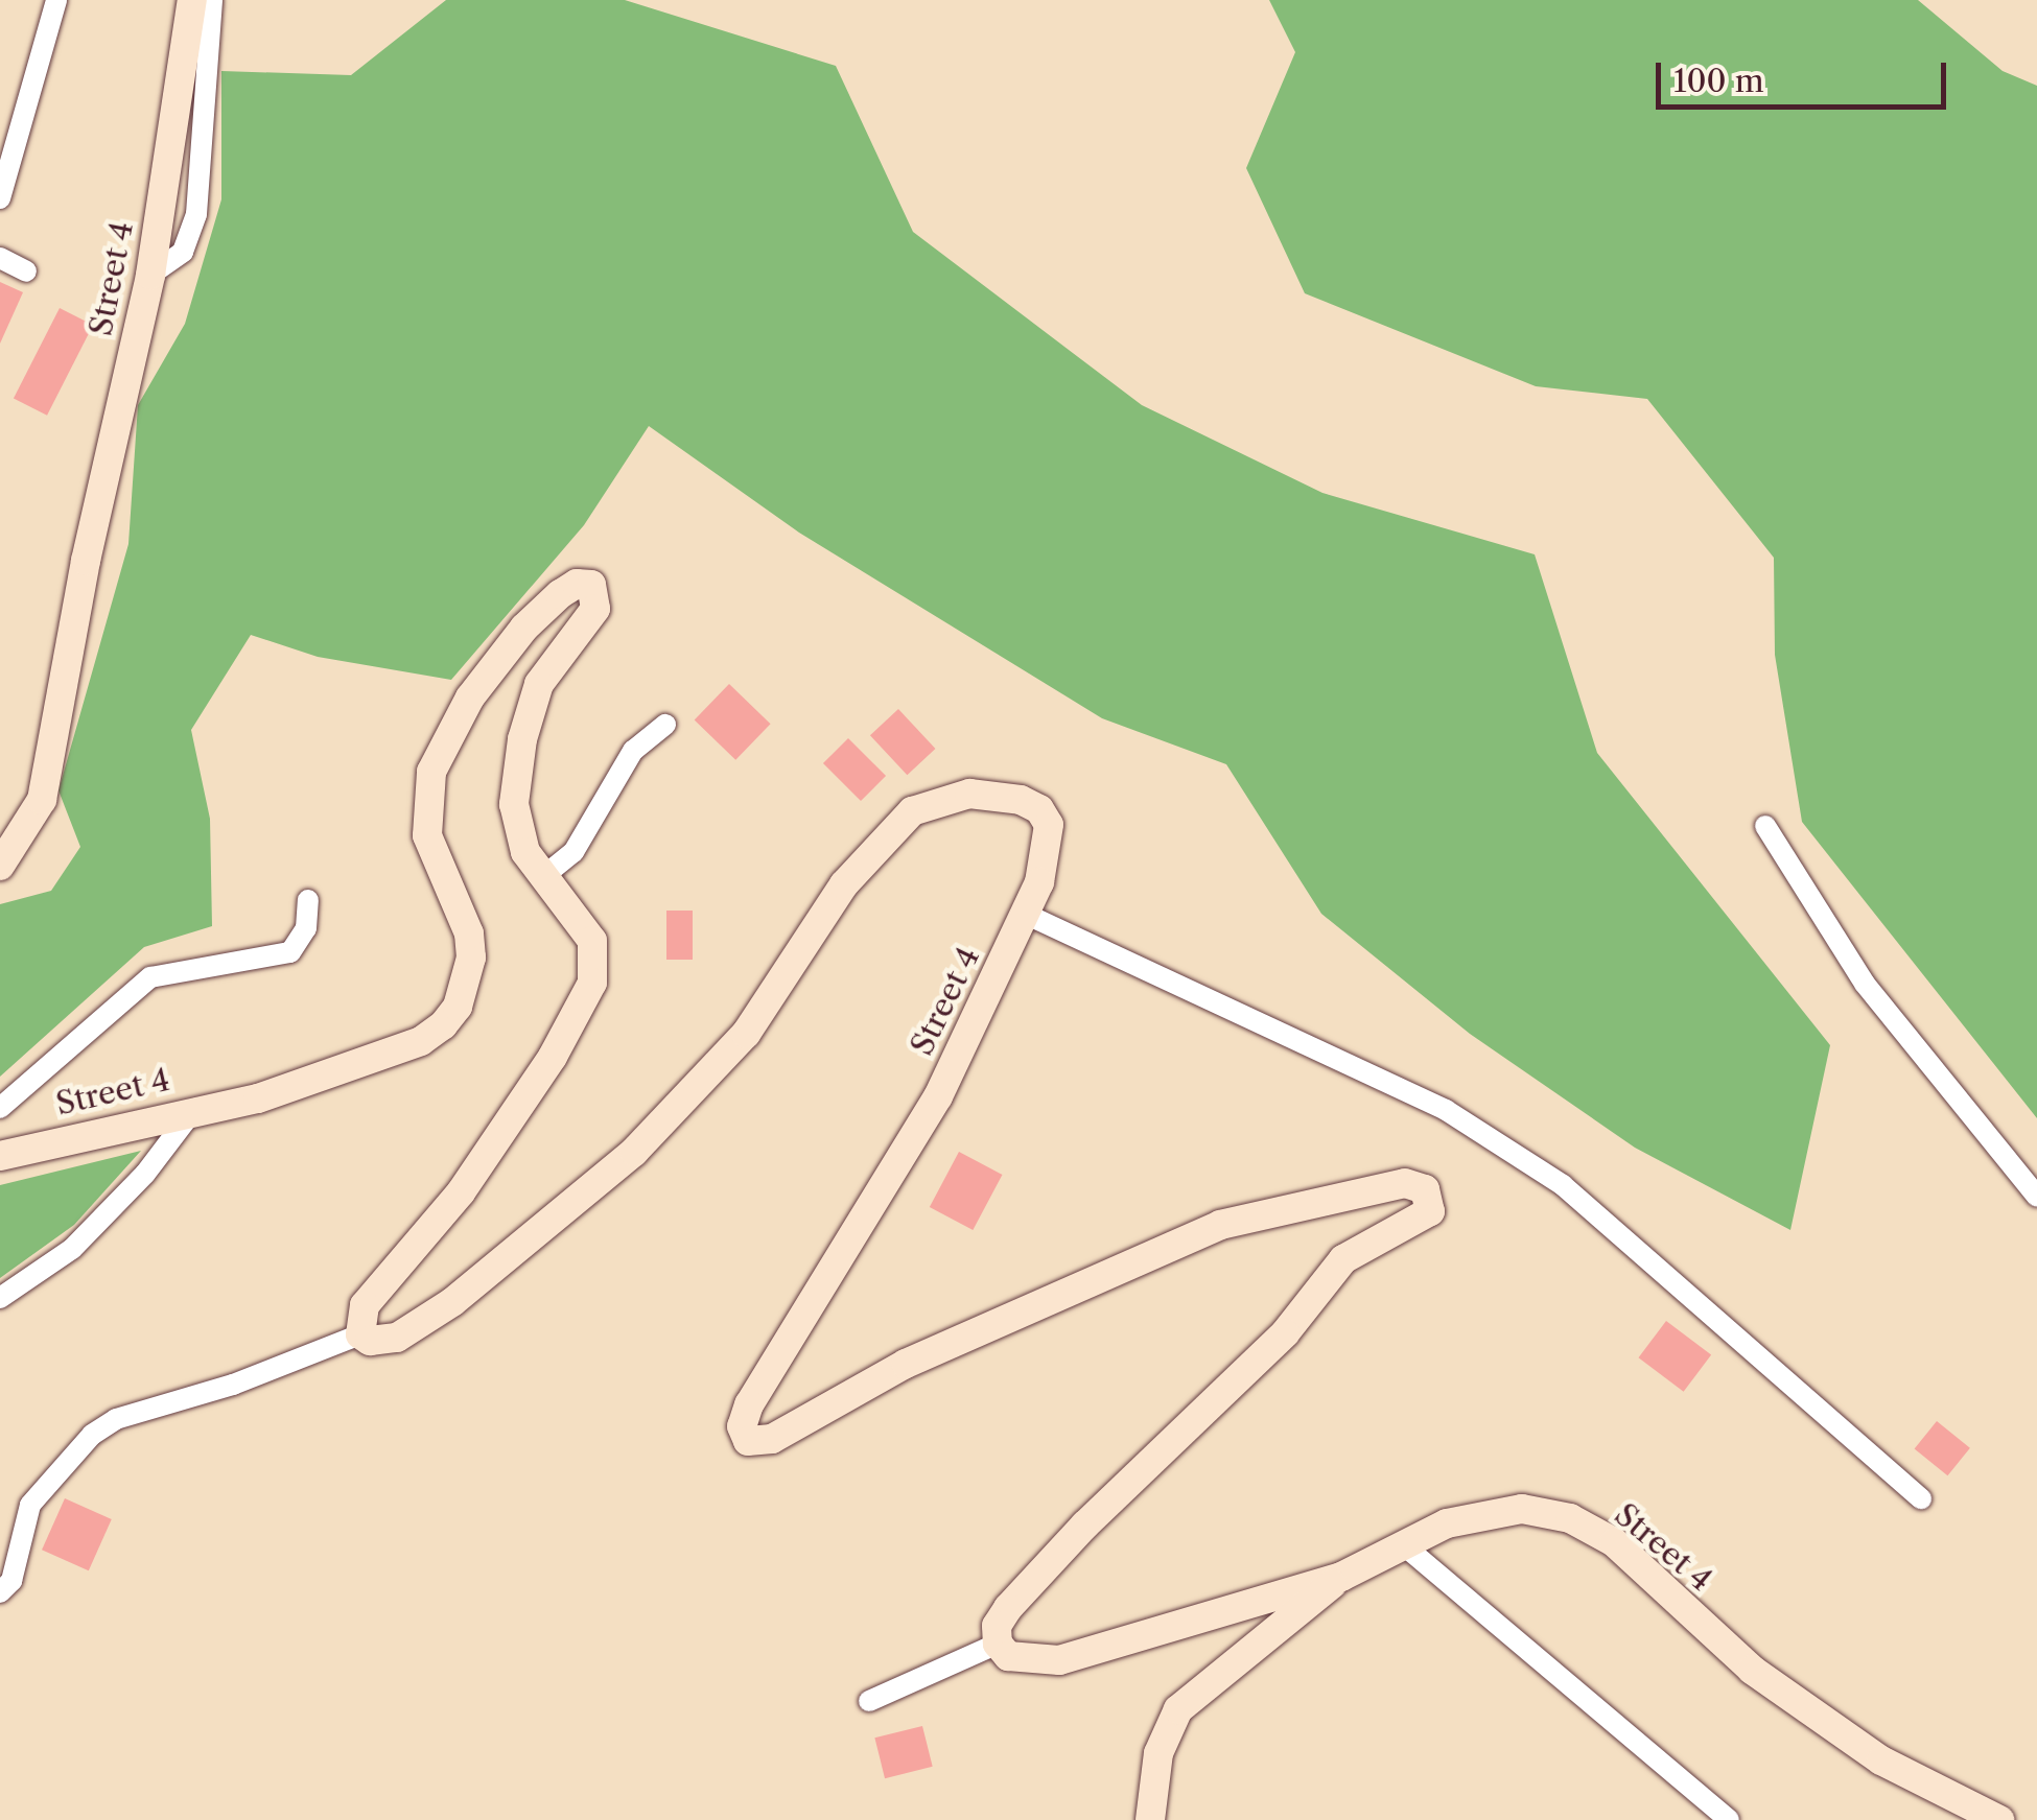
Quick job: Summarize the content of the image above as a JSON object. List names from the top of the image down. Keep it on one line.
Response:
{"streets":{"street":["Street 4"]},"scale_bar":"100 m"}
